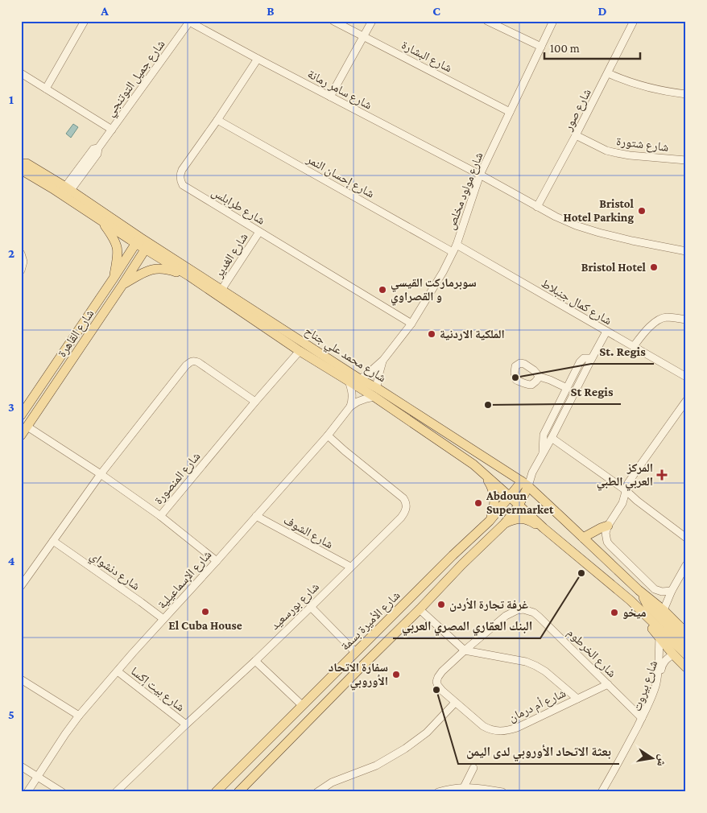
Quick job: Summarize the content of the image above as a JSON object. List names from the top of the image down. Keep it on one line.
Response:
{"streets":{"main road":["شارع القاهرة","شارع محمد علي جناح","شارع الأميرة بسمة"],"street":["شارع البشارة","شارع جميل التوتنجي","شارع سامر رمانة","شارع صور","شارع شتورة","شارع إحسان النمر","شارع مولود مخلص","شارع طرابلس","شارع الغدير","شارع كمال جنبلاط","شارع المنصورة","شارع الشوف","شارع دنشواي","شارع الإسماعيلية","شارع بورسعيد","شارع الخرطوم","شارع بيروت","شارع بيت إكسا","شارع أم درمان"]},"crossings":[["شارع البشارة","شارع مولود مخلص"],["شارع جميل التوتنجي","شارع سامر رمانة"],["شارع جميل التوتنجي","شارع محمد علي جناح"],["شارع سامر رمانة","شارع صور"],["شارع سامر رمانة","شارع مولود مخلص"],["شارع سامر رمانة","شارع طرابلس"],["شارع صور","شارع شتورة"],["شارع إحسان النمر","شارع مولود مخلص"],["شارع إحسان النمر","شارع طرابلس"],["شارع إحسان النمر","شارع كمال جنبلاط"],["شارع مولود مخلص","شارع طرابلس"],["شارع مولود مخلص","شارع كمال جنبلاط"],["شارع مولود مخلص","شارع محمد علي جناح"],["شارع مولود مخلص","شارع الإسماعيلية"],["شارع طرابلس","شارع الغدير"],["شارع الغدير","شارع محمد علي جناح"],["شارع القاهرة","شارع محمد علي جناح"],["شارع القاهرة","شارع المنصورة"],["شارع محمد علي جناح","شارع المنصورة"],["شارع محمد علي جناح","شارع الإسماعيلية"],["شارع محمد علي جناح","شارع الأميرة بسمة"],["شارع محمد علي جناح","شارع بيروت"],["شارع الشوف","شارع الإسماعيلية"],["شارع الشوف","شارع بورسعيد"],["شارع دنشواي","شارع الإسماعيلية"],["شارع الإسماعيلية","شارع بورسعيد"],["شارع الإسماعيلية","شارع بيت إكسا"],["شارع بورسعيد","شارع بيت إكسا"],["شارع الخرطوم","شارع بيروت"],["شارع الخرطوم","شارع أم درمان"]],"places":{"other":["Bristol Hotel Parking","Bristol Hotel","سوبرماركت القيسي و القصراوي","الملكية الاردنية","St. Regis","St Regis","Abdoun Supermarket","البنك العقاري المصري العربي","غرفة تجارة الأردن","El Cuba House","ميخو","سفارة الاتحاد الأوروبي","بعثة الاتحاد الأوروبي لدى اليمن"],"health":["المركز العربي الطبي"]},"scale_bar":"100 m","north":"right","grid":{"columns":["A","B","C","D"],"rows":["1","2","3","4","5"]}}
